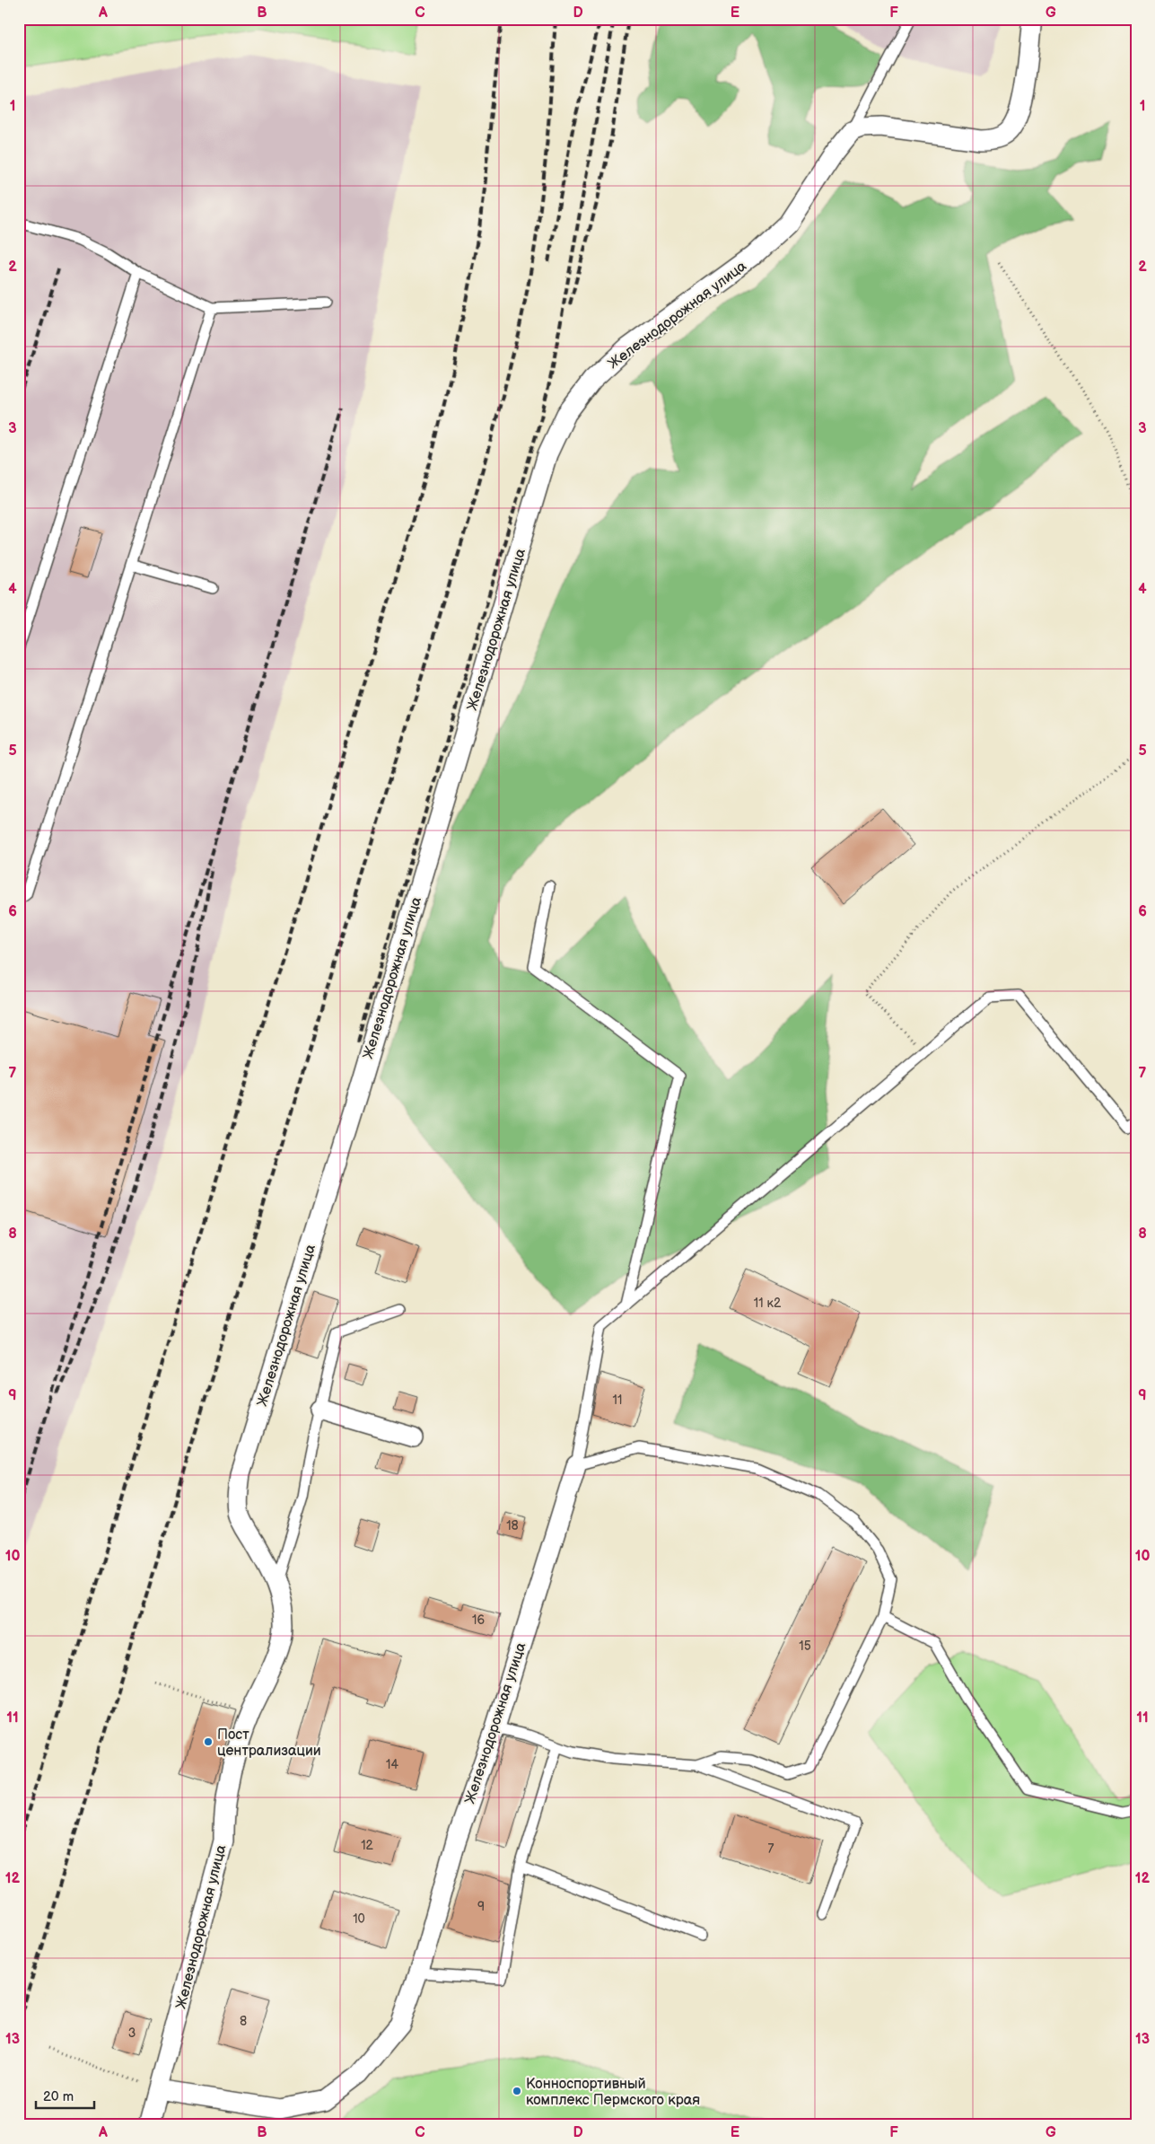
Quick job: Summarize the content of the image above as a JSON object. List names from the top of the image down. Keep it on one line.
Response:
{"streets":{"street":["Железнодорожная улица"]},"places":["Пост централизации","Конноспортивный комплекс Пермского края"],"house_numbers":["11 к2","11","18","16","15","14","12","7","9","10","8","3"],"scale_bar":"20 m","grid":{"columns":["A","B","C","D","E","F","G"],"rows":["1","2","3","4","5","6","7","8","9","10","11","12","13"]}}
